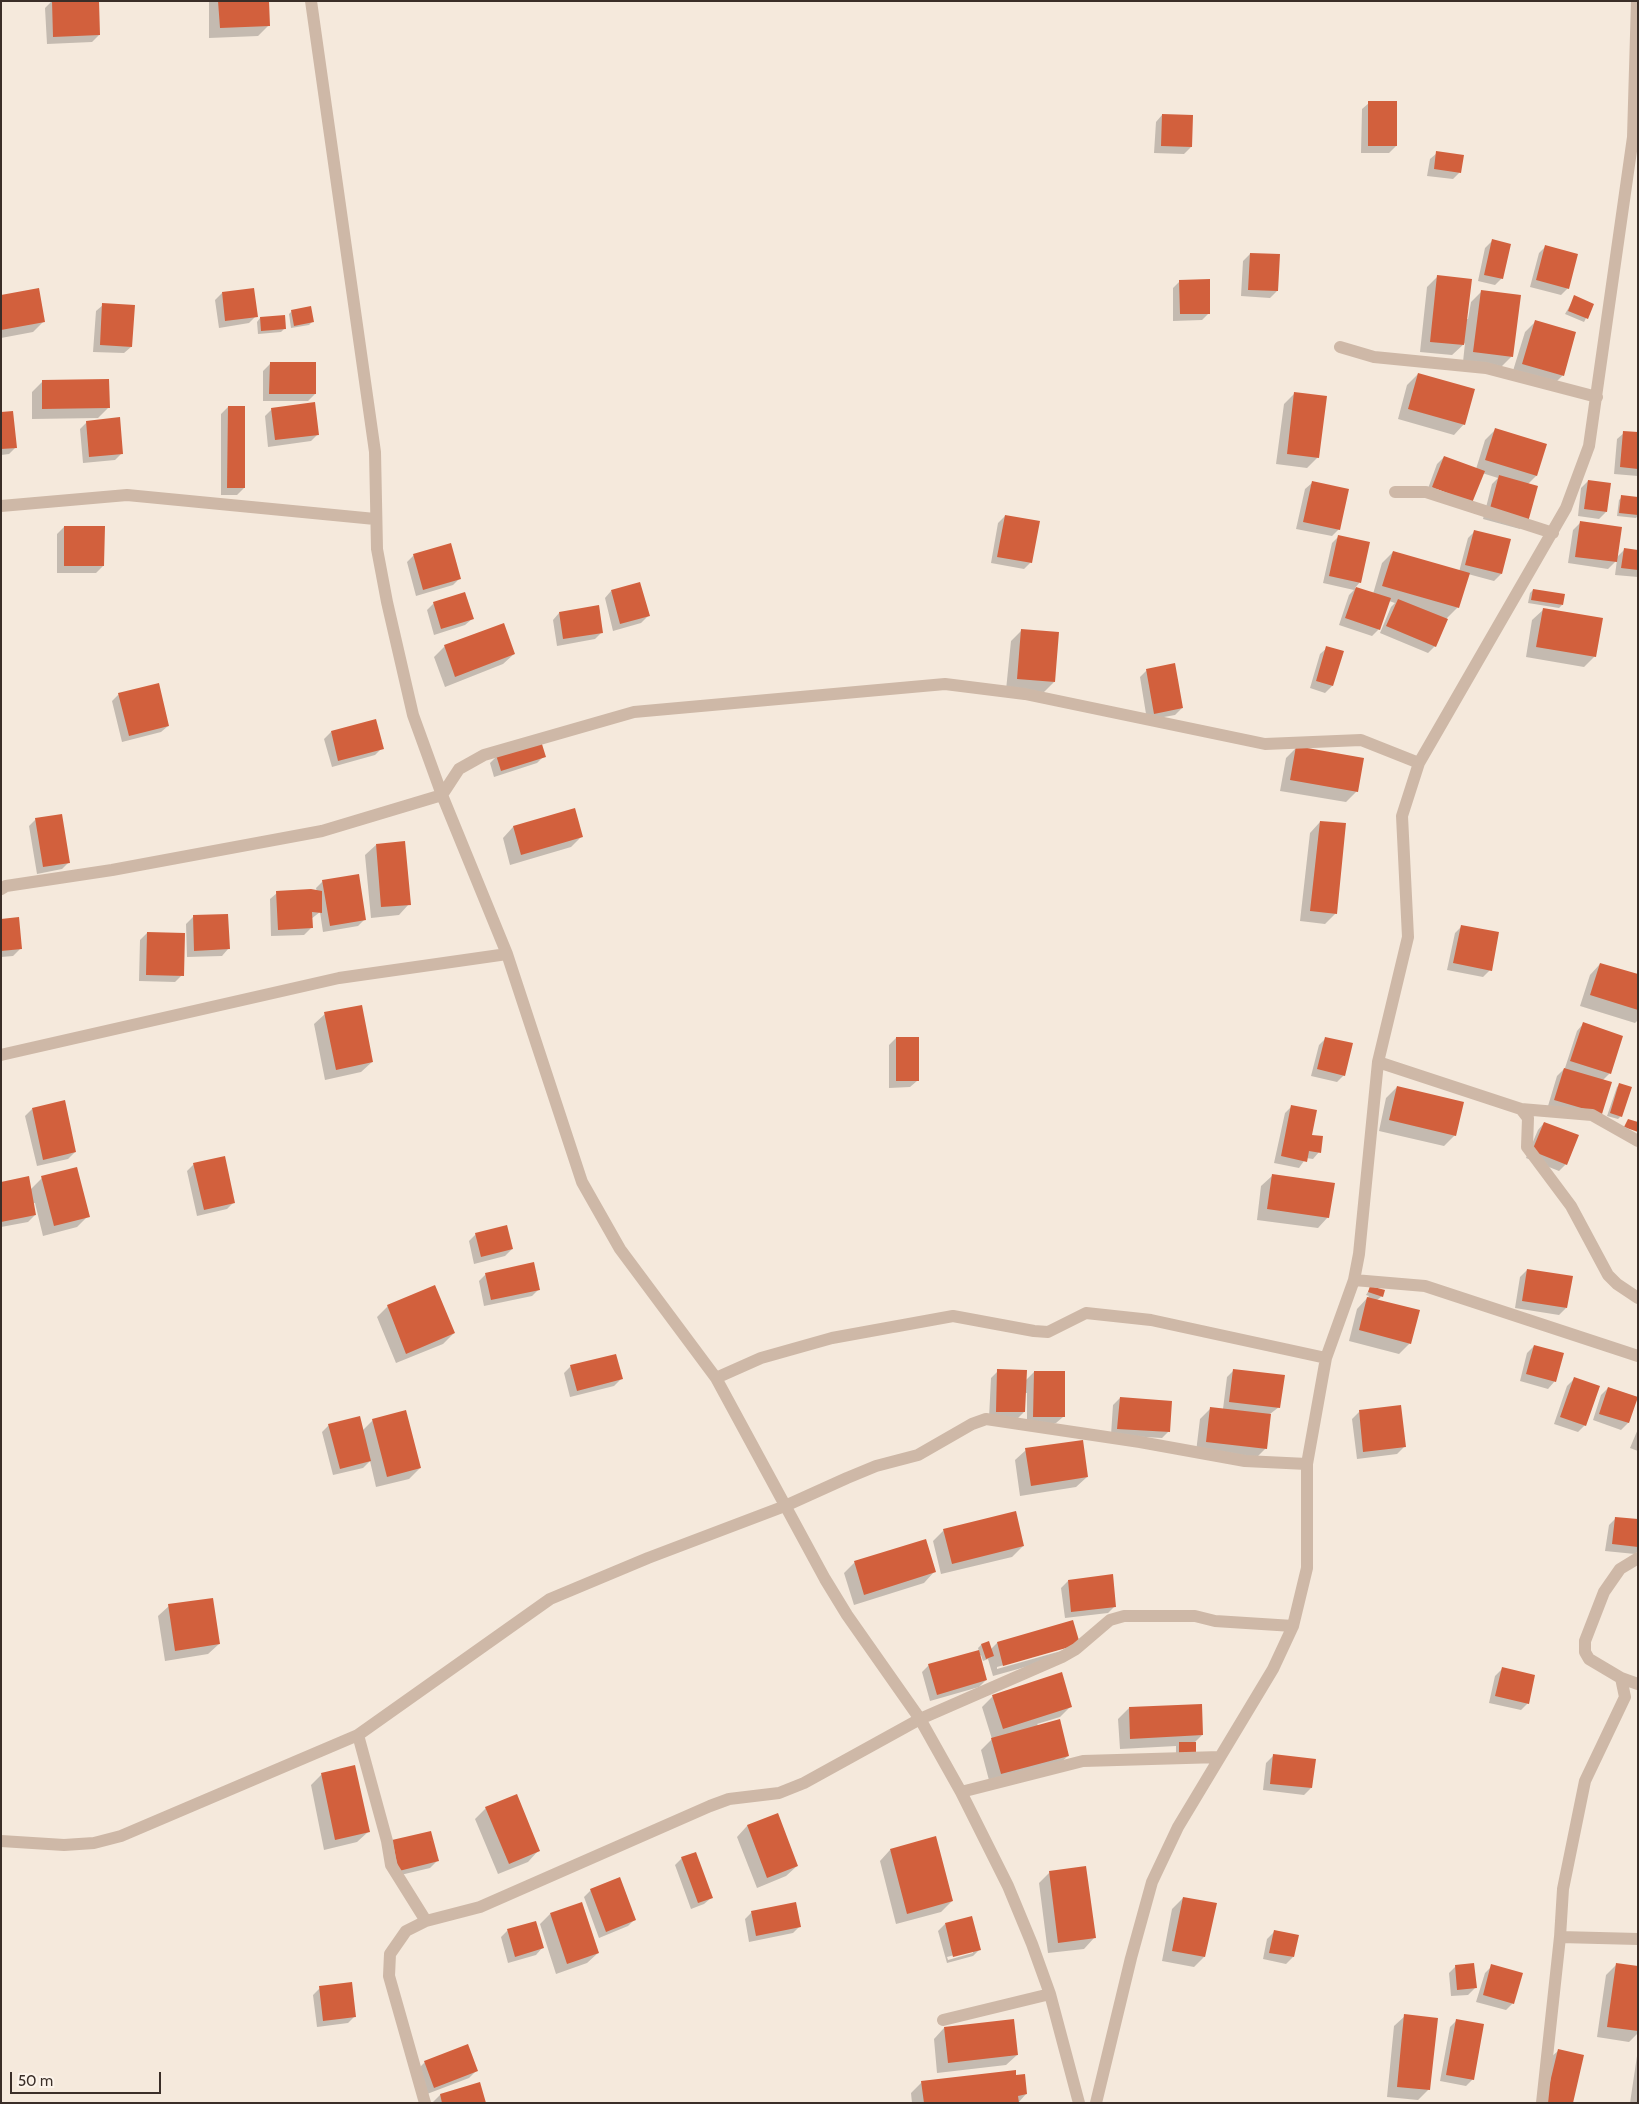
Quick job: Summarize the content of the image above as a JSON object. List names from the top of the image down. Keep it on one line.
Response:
{"scale_bar":"50 m"}
